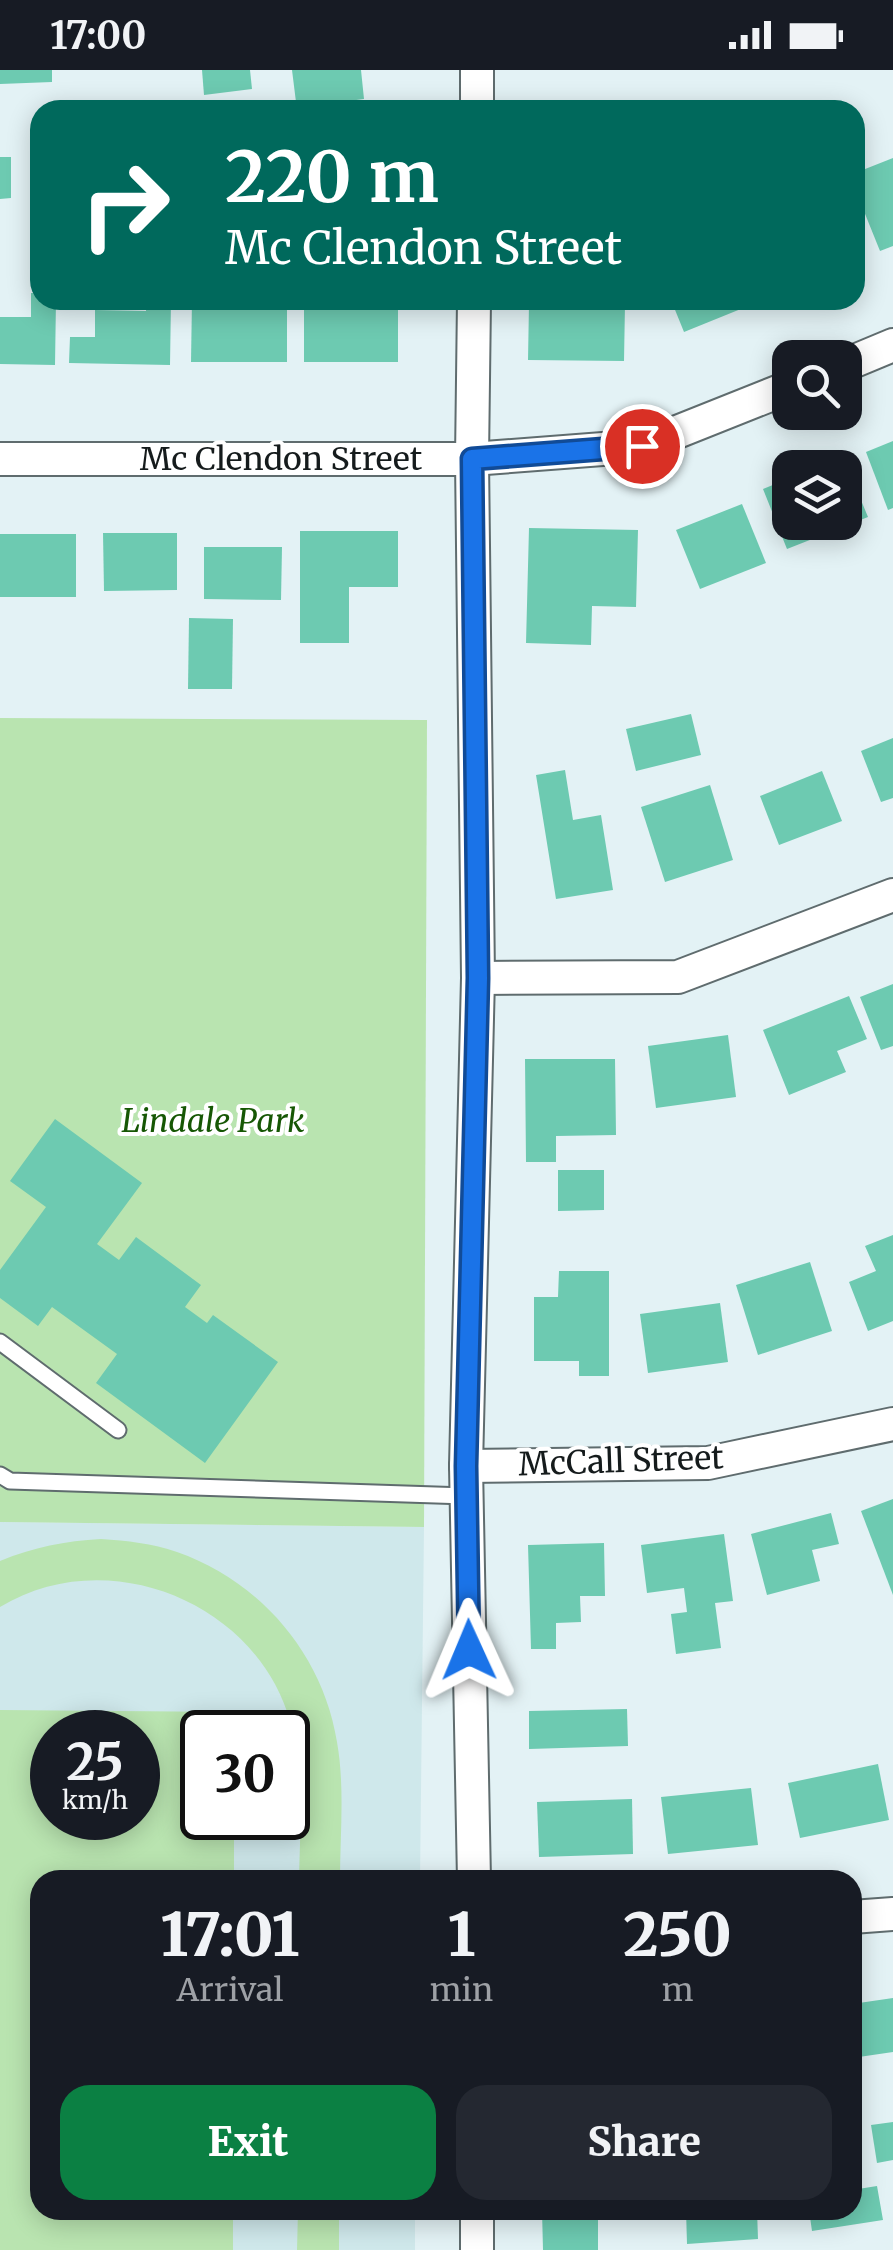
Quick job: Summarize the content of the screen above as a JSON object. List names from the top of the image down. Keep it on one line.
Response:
{"streets":{"street":["Mc Clendon Street","McCall Street"]},"parks":["Lindale Park"],"page":{"status":"17:00","turn":["220 m","Mc Clendon Street"],"speed":"25 km/h","limit":"30","eta":["17:01","Arrival","1","min","250","m"],"buttons":["Exit","Share"]}}
